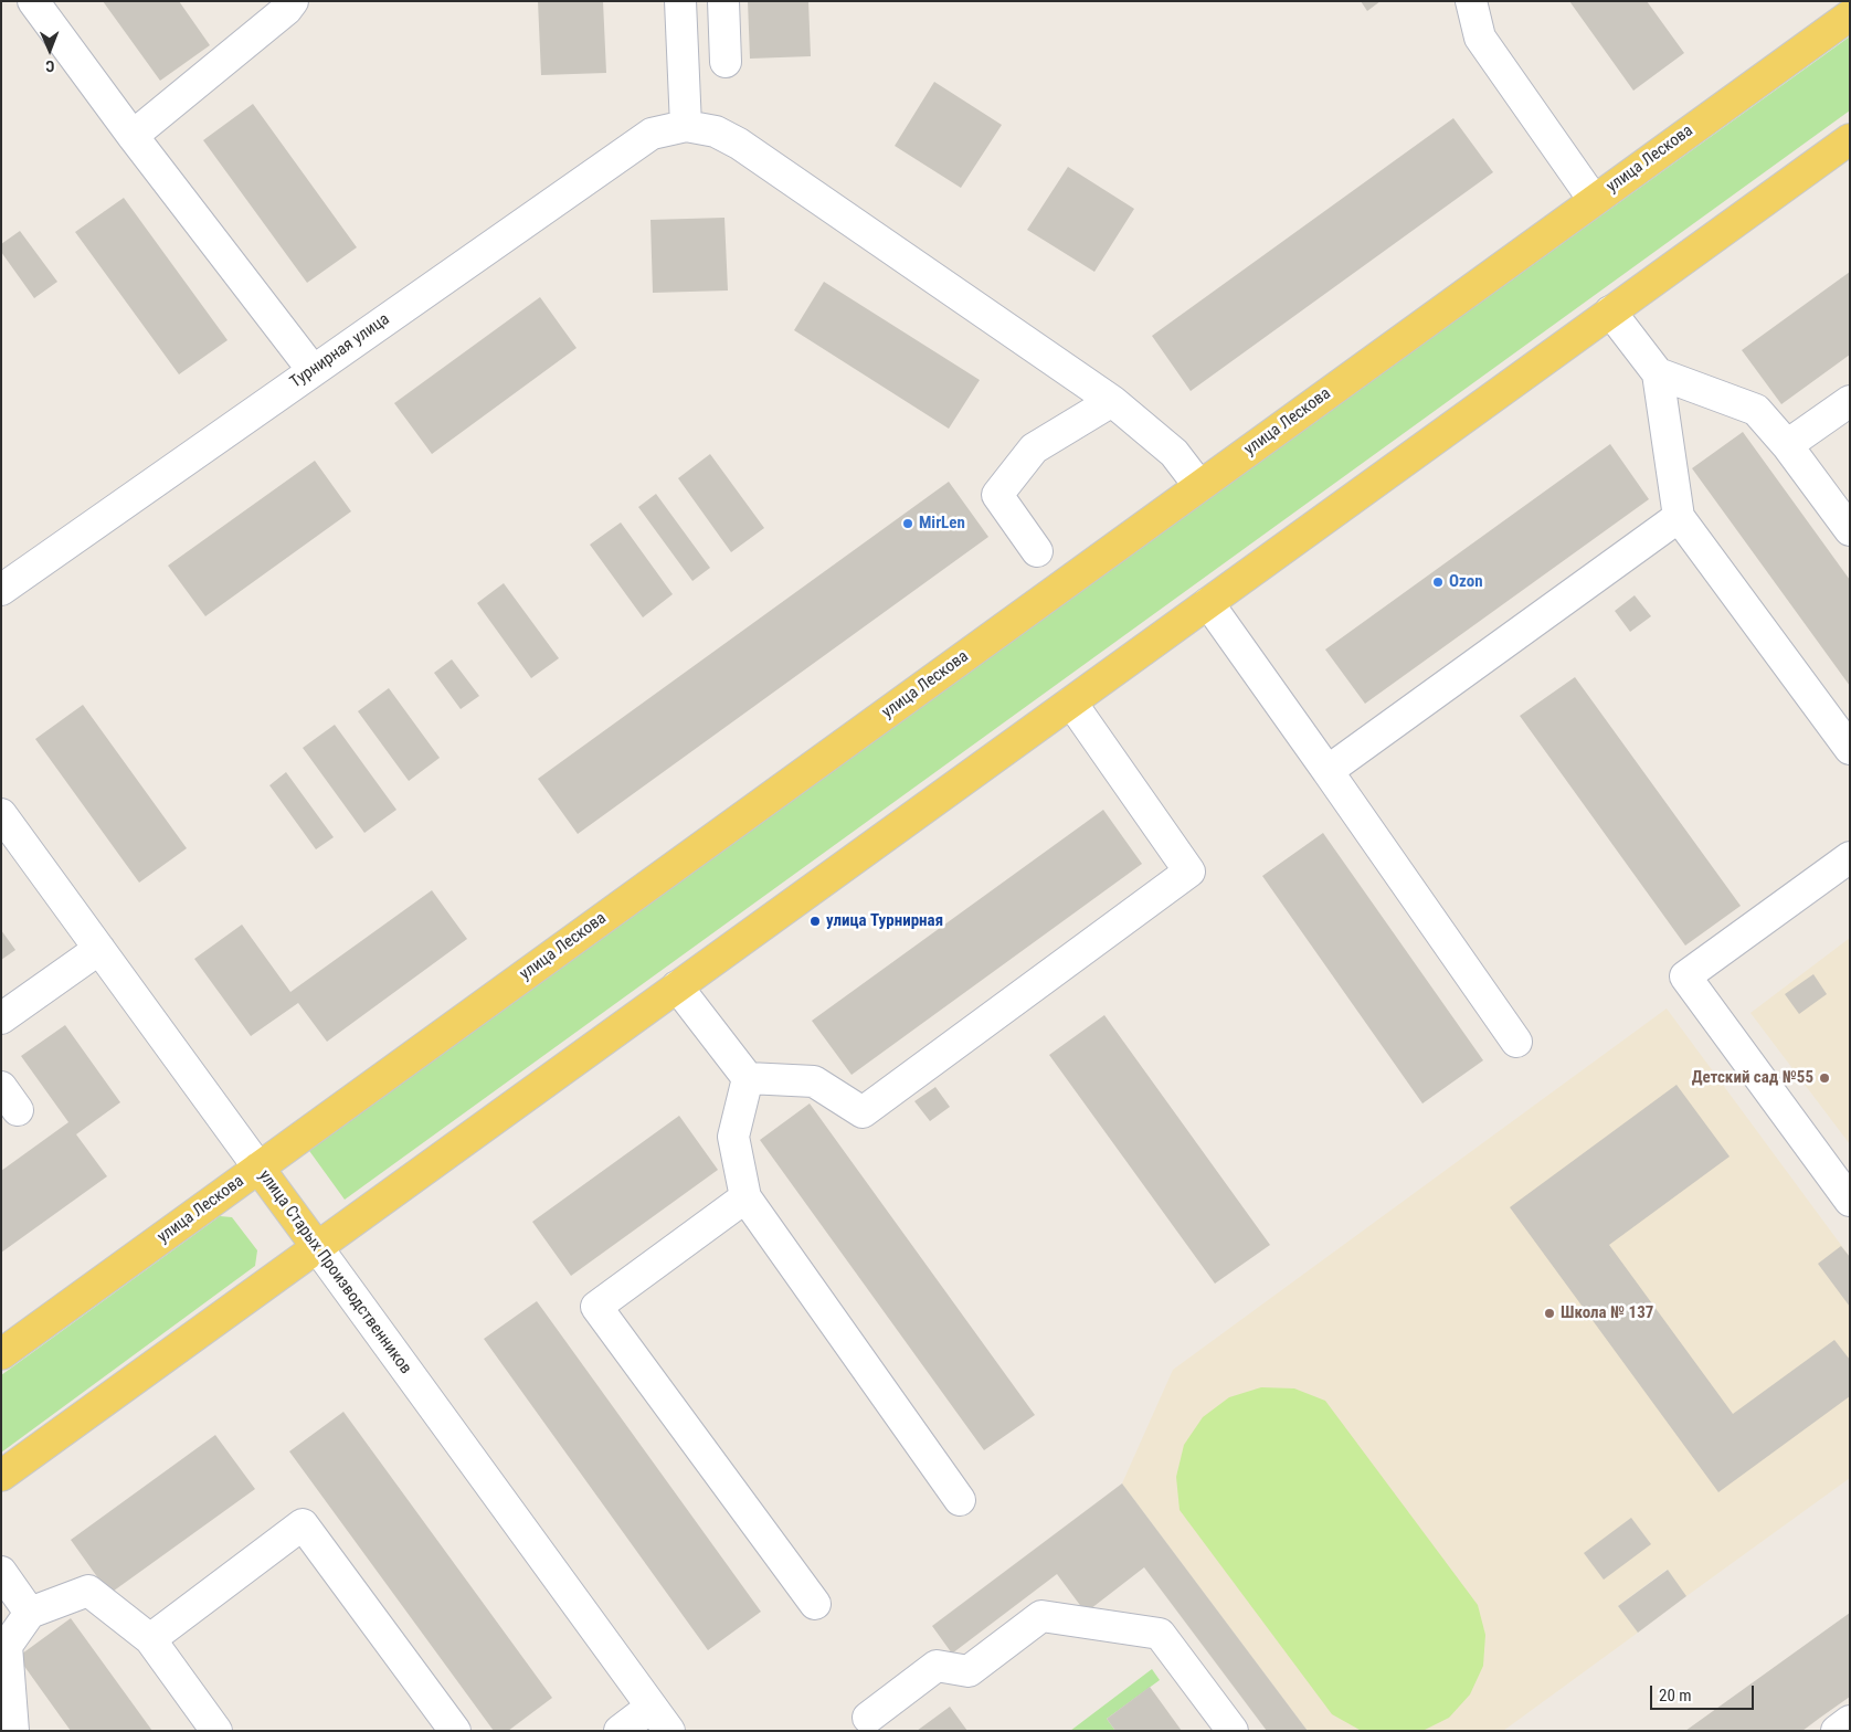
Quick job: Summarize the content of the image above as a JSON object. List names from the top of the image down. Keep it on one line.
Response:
{"streets":{"main road":["улица Лескова","улица Старых Производственников"],"street":["Турнирная улица"]},"crossings":[["улица Лескова","улица Старых Производственников"]],"places":["MirLen","Ozon","улица Турнирная","Детский сад №55","Школа № 137"],"scale_bar":"20 m","north":"bottom"}
